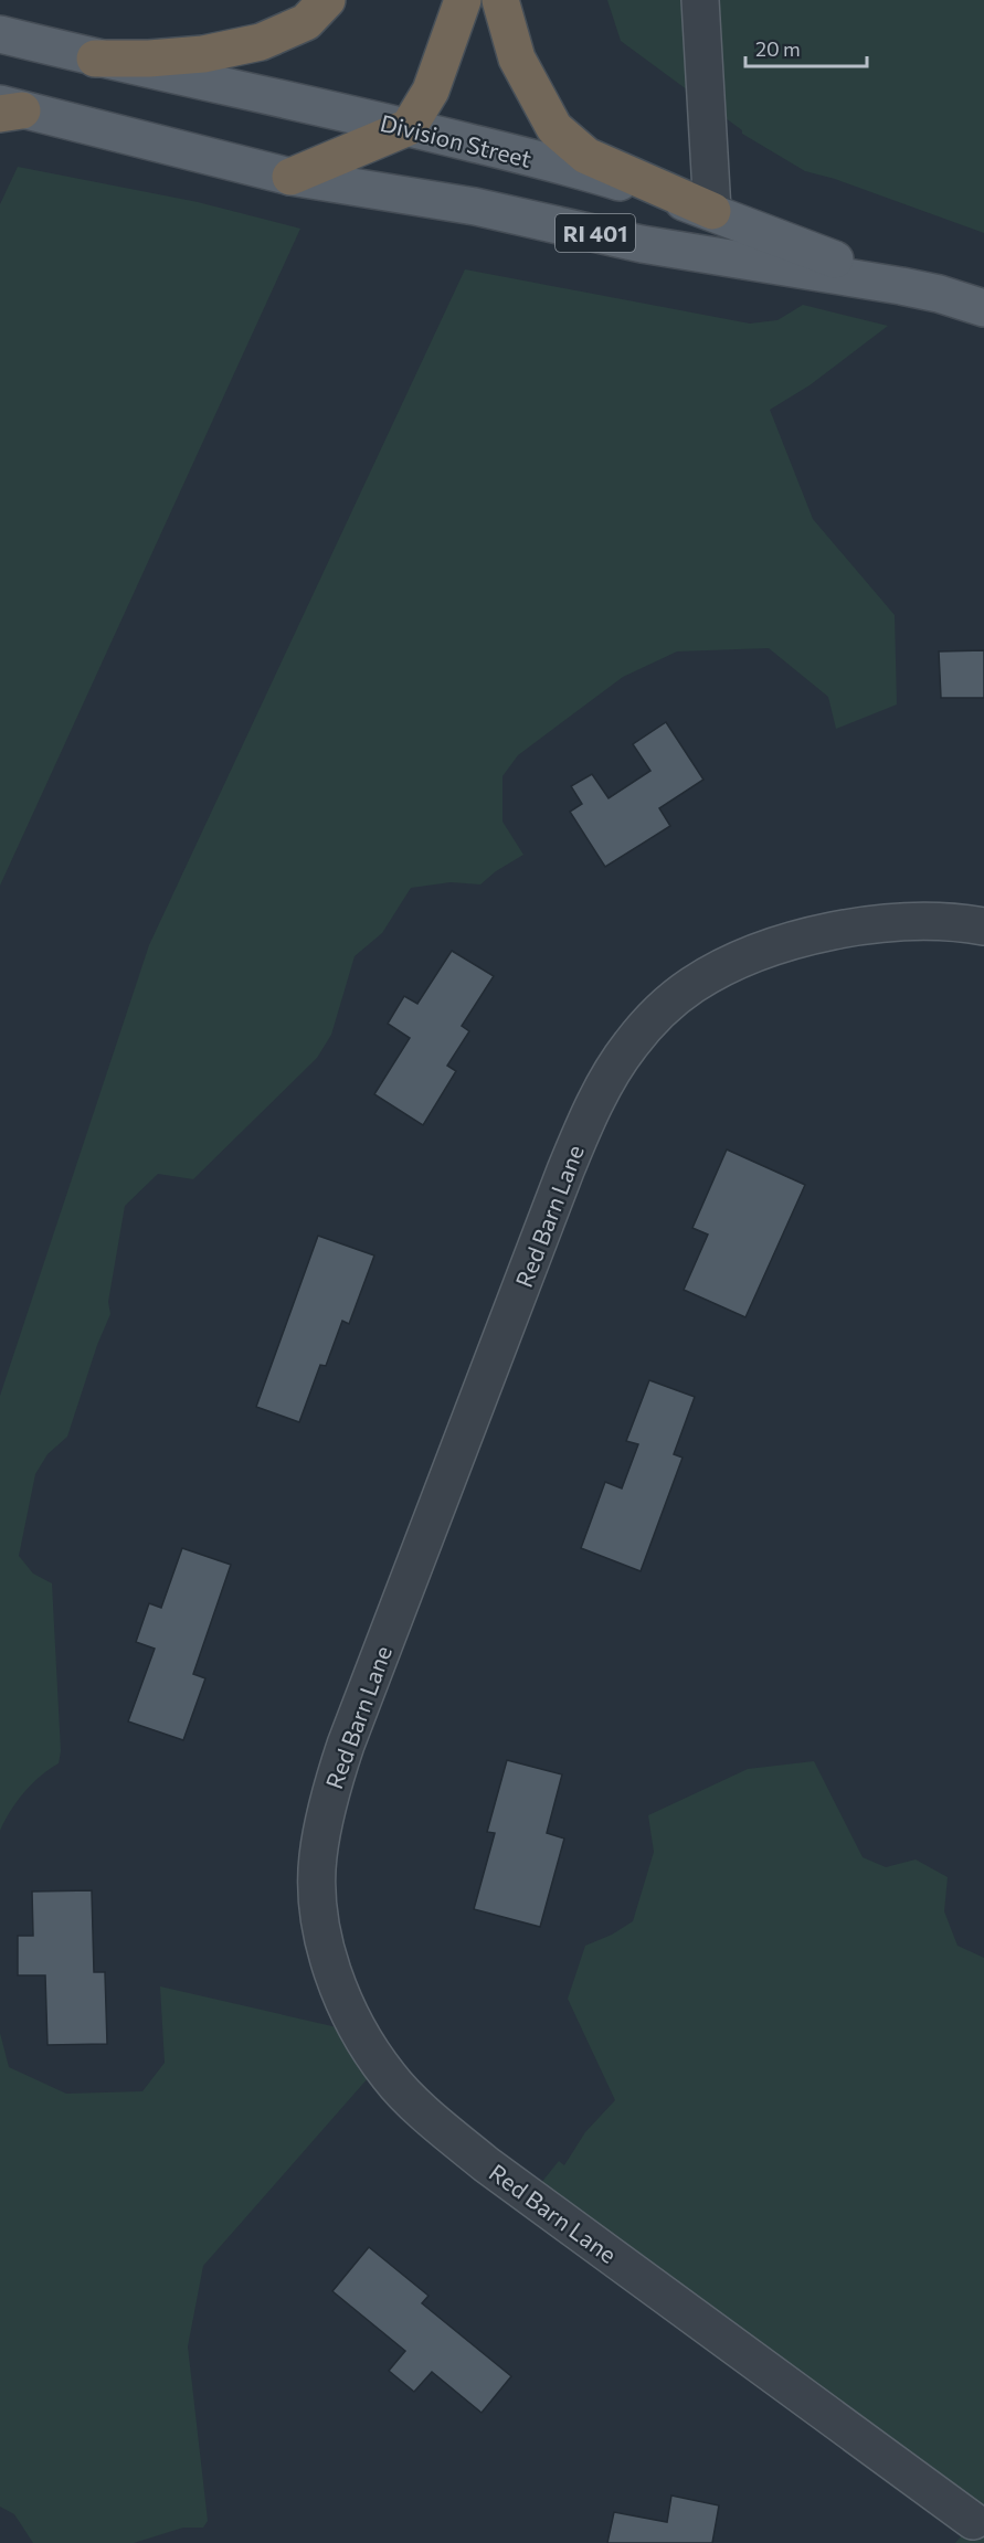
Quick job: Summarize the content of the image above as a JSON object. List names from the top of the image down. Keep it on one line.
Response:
{"streets":{"main road":["Division Street","RI 401"],"street":["Red Barn Lane"]},"scale_bar":"20 m"}
